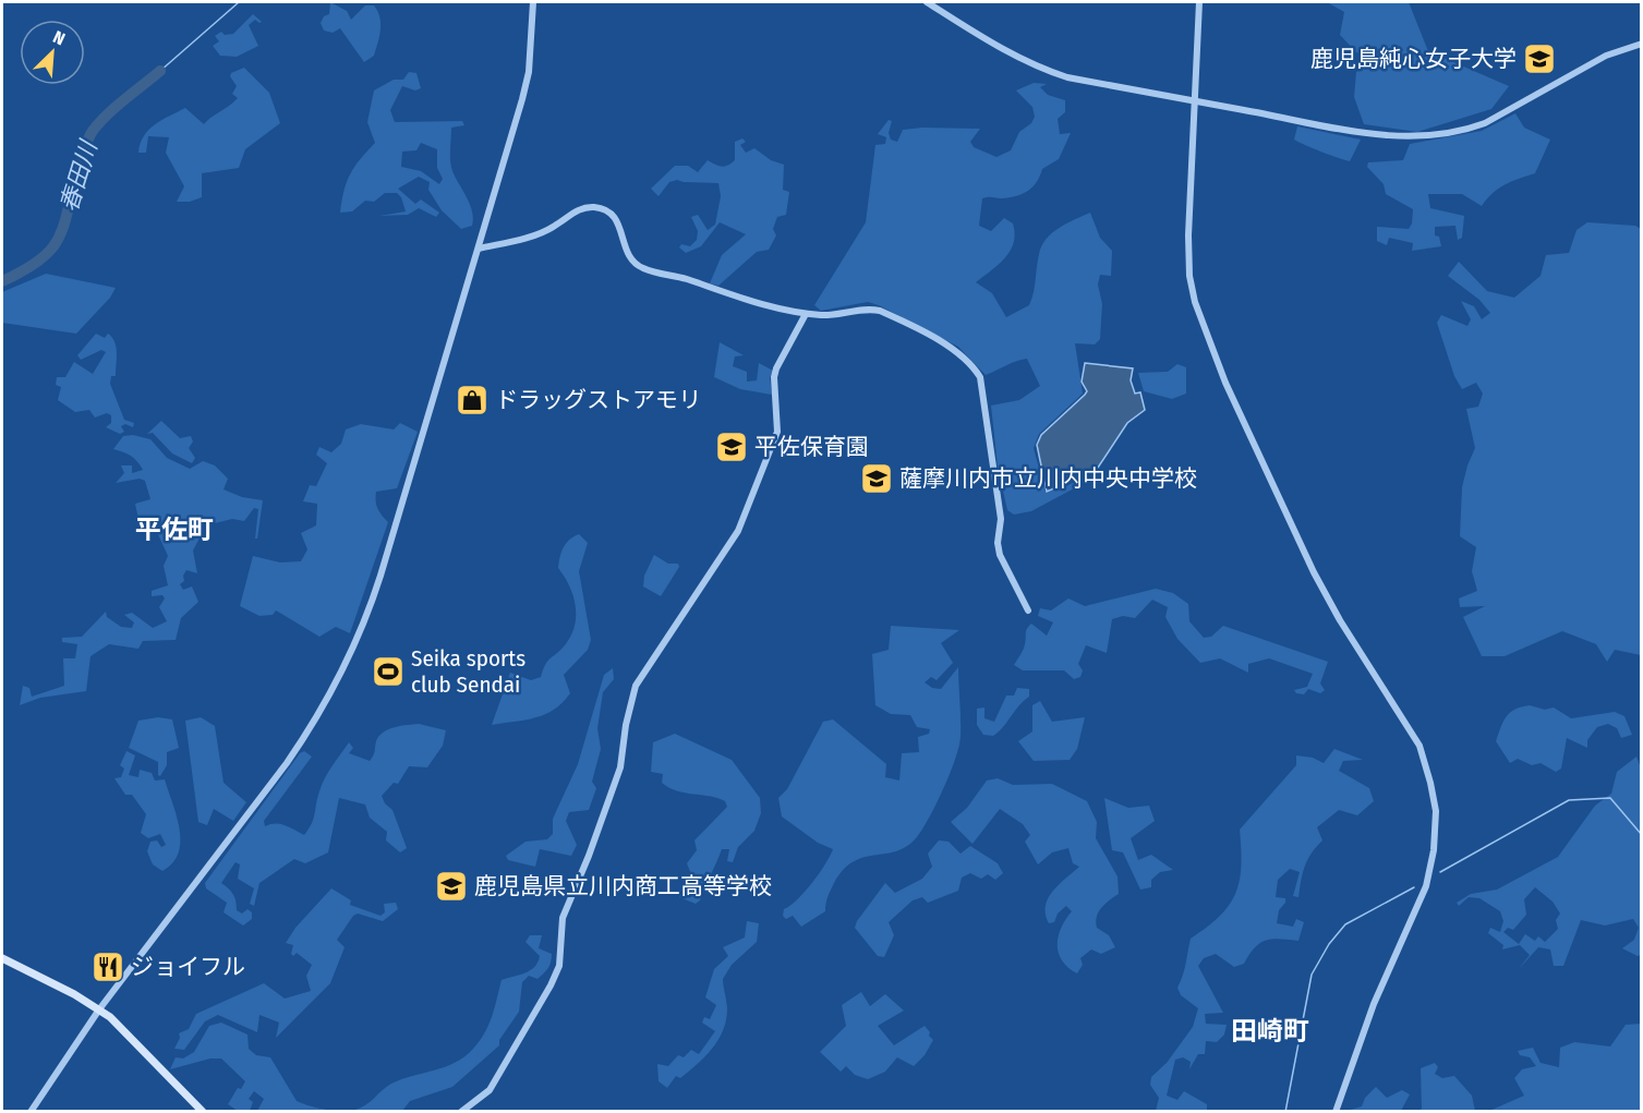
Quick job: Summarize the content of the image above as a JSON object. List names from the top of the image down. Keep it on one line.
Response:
{"districts":["平佐町","田崎町"],"water":["春田川"],"places":{"school or university":["鹿児島純心女子大学","平佐保育園","薩摩川内市立川内中央中学校","鹿児島県立川内商工高等学校"],"shop":["ドラッグストアモリ"],"sports":["Seika sports club Sendai"],"restaurant":["ジョイフル"]},"north":"top right"}
